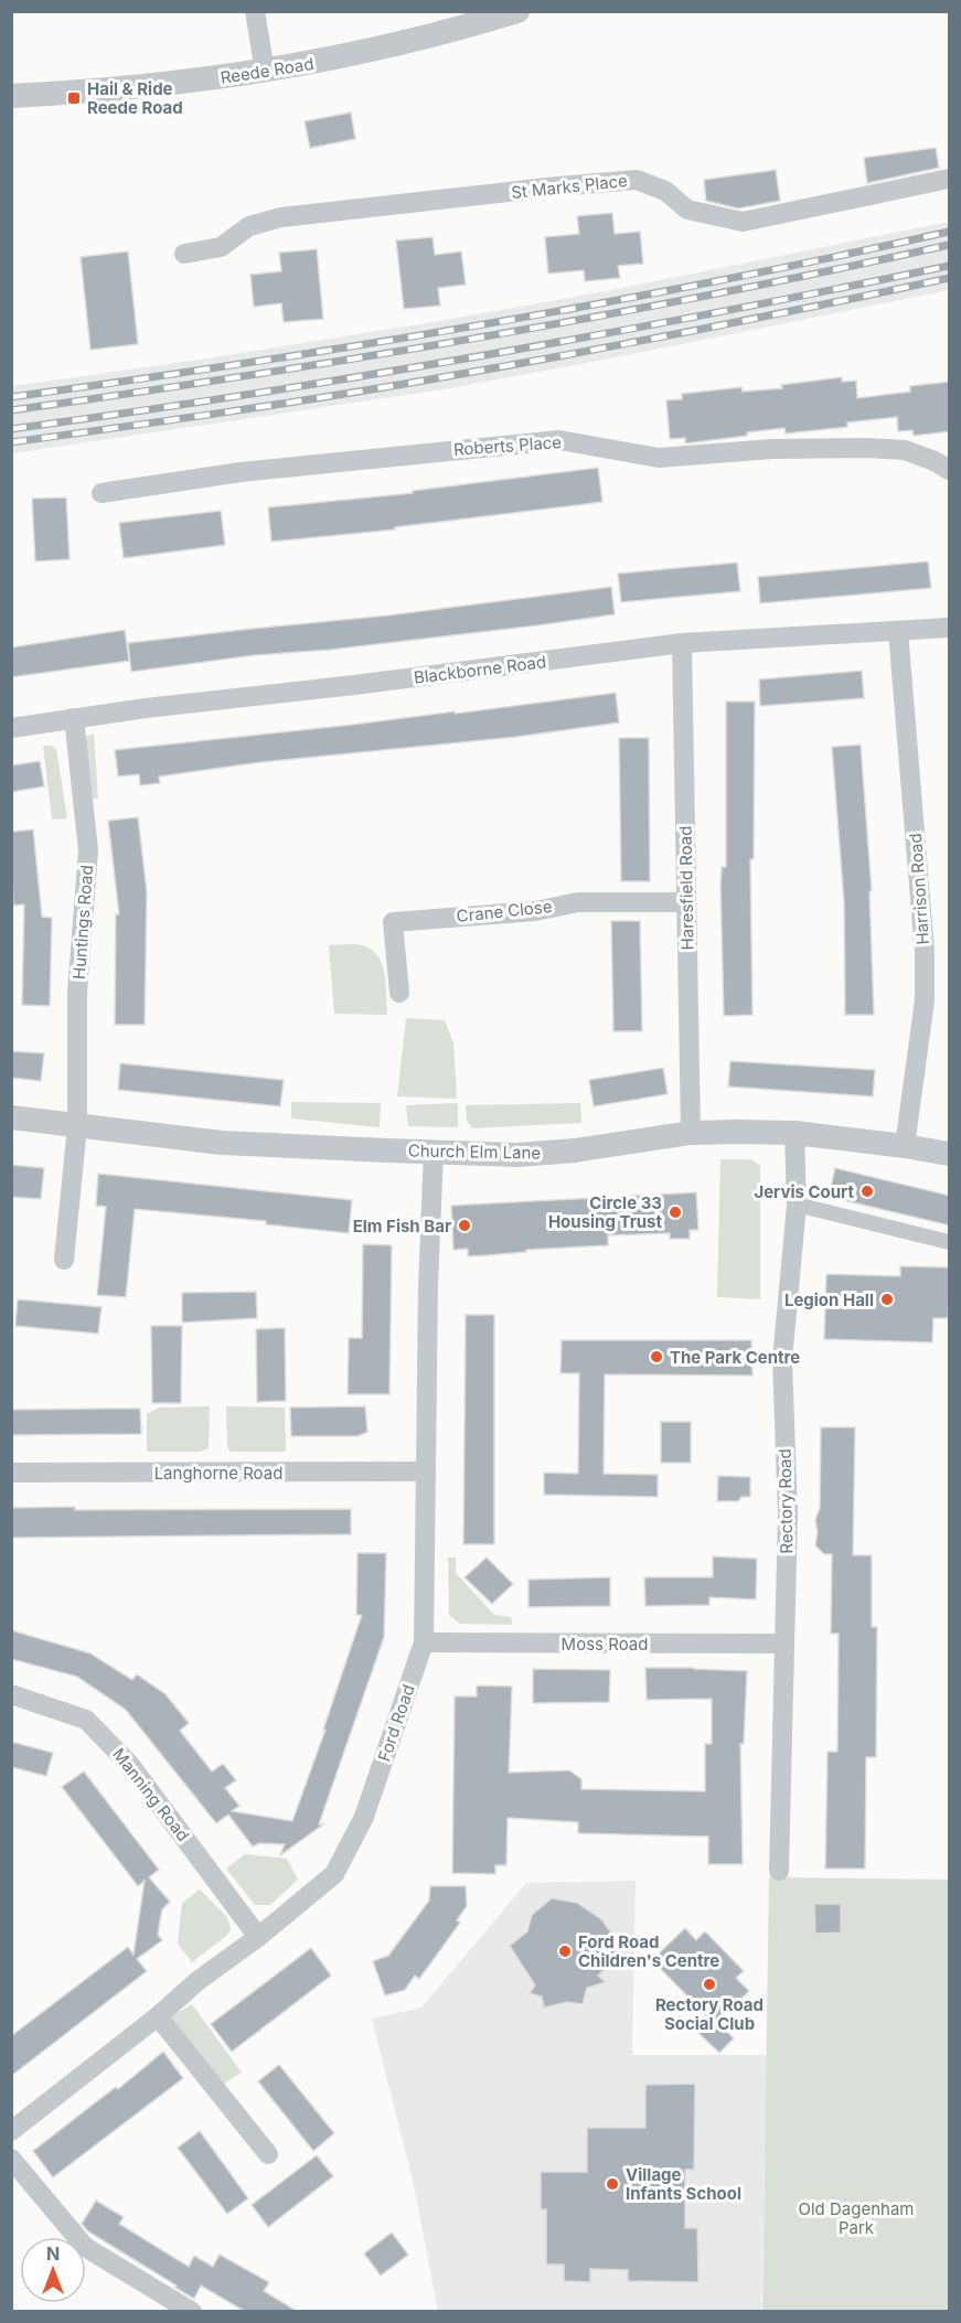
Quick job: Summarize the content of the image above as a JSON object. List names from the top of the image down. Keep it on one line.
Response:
{"streets":{"street":["Reede Road","St Marks Place","Roberts Place","Blackborne Road","Haresfield Road","Harrison Road","Crane Close","Huntings Road","Church Elm Lane","Langhorne Road","Rectory Road","Moss Road","Ford Road","Manning Road"]},"crossings":[["Blackborne Road","Haresfield Road"],["Blackborne Road","Harrison Road"],["Blackborne Road","Huntings Road"],["Haresfield Road","Crane Close"],["Haresfield Road","Church Elm Lane"],["Harrison Road","Church Elm Lane"],["Huntings Road","Church Elm Lane"],["Church Elm Lane","Rectory Road"],["Church Elm Lane","Ford Road"],["Langhorne Road","Ford Road"],["Rectory Road","Moss Road"],["Moss Road","Ford Road"],["Ford Road","Manning Road"]],"parks":["Old Dagenham Park"],"places":{"transit":["Hail & Ride Reede Road"],"other":["Jervis Court","Circle 33 Housing Trust","Elm Fish Bar","Legion Hall","The Park Centre","Ford Road Children's Centre","Rectory Road Social Club","Village Infants School"]},"north":"top"}
